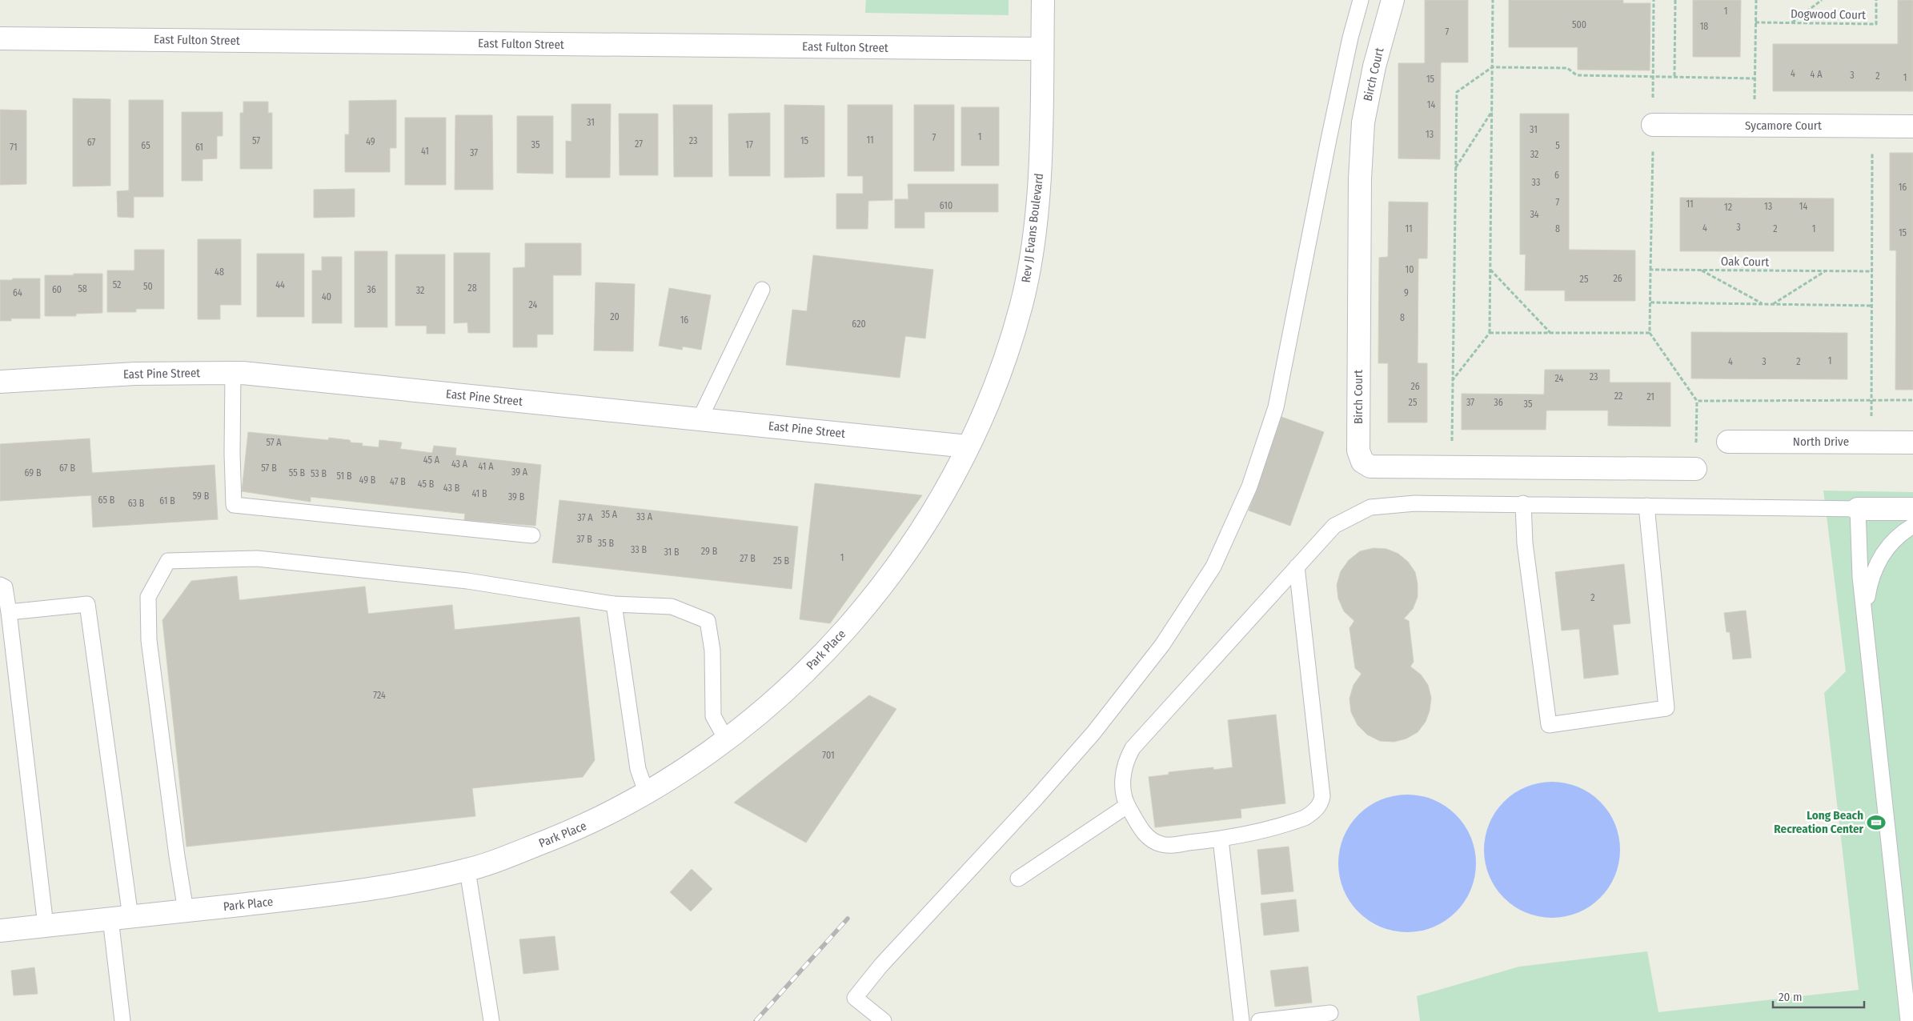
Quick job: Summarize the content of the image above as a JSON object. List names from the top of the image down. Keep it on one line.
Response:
{"streets":{"street":["East Fulton Street","Birch Court","Sycamore Court","Rev JJ Evans Boulevard","East Pine Street","North Drive","Park Place"],"path":["Dogwood Court","Oak Court"]},"crossings":[["East Fulton Street","Rev JJ Evans Boulevard"],["Rev JJ Evans Boulevard","East Pine Street"],["Rev JJ Evans Boulevard","Park Place"],["East Pine Street","Park Place"]],"places":{"sports":["Long Beach Recreation Center"]},"house_numbers":["1","500","18","7","4","4 A","3","2","1","15","14","31","31","13","1","7","11","57","23","15","49","67","27","35","17","65","5","71","61","41","37","32","6","33","16","7","11","610","13","14","12","34","3","4","11","8","2","1","15","10","48","26","25","52","44","50","28","58","60","36","32","64","9","40","24","20","8","16","620","1","4","3","2","23","24","26","22","21","25","37","36","35","57 A","45 A","43 A","41 A","67 B","57 B","39 A","69 B","55 B","53 B","51 B","49 B","47 B","45 B","43 B","41 B","59 B","39 B","65 B","61 B","63 B","35 A","33 A","37 A","37 B","35 B","33 B","29 B","31 B","1","27 B","25 B","2","724","701"],"scale_bar":"20 m"}
